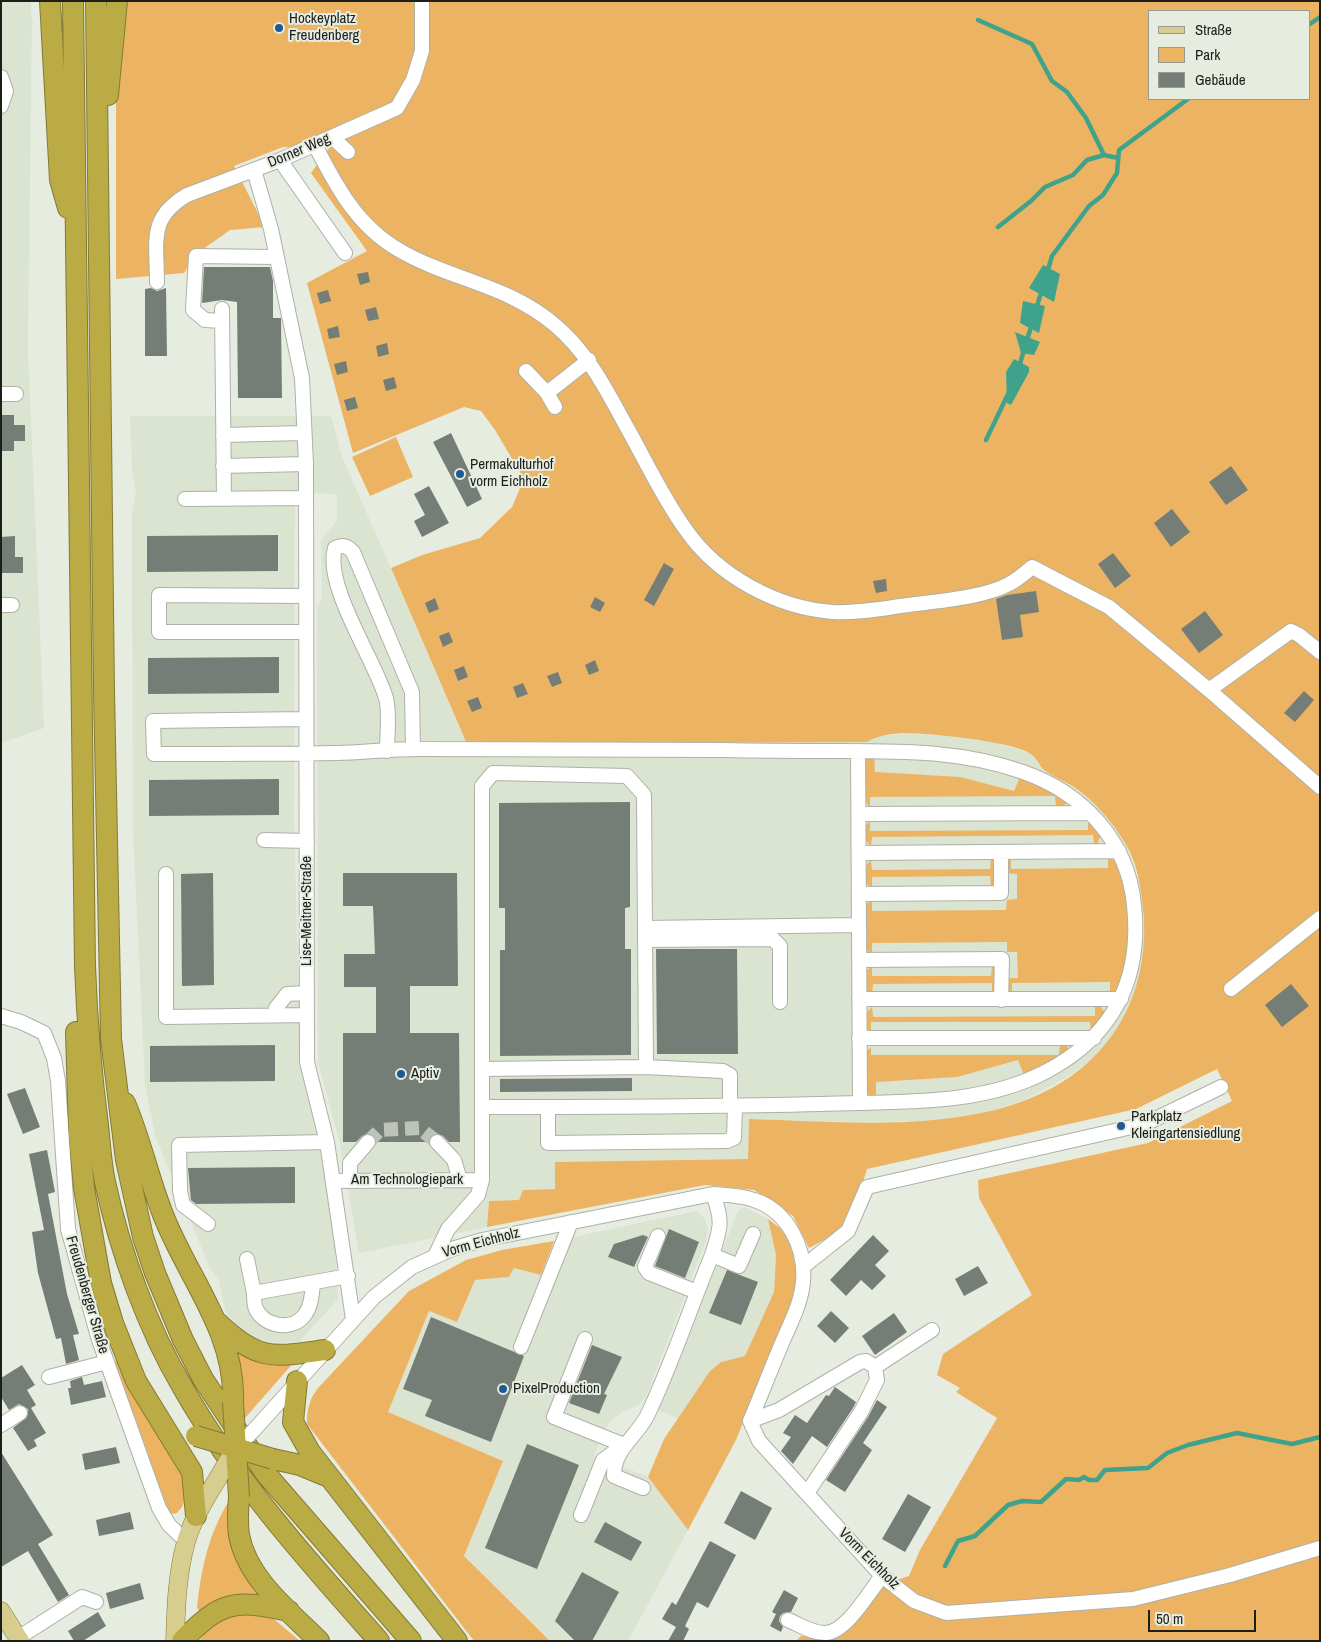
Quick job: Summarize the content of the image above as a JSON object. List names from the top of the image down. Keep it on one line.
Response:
{"streets":{"street":["Dorner Weg","Lise-Meitner-Straße","Am Technologiepark","Vorm Eichholz","Freudenberger Straße"]},"crossings":[["Dorner Weg","Lise-Meitner-Straße"],["Lise-Meitner-Straße","Am Technologiepark"],["Lise-Meitner-Straße","Vorm Eichholz"]],"places":["Hockeyplatz Freudenberg","Permakulturhof vorm Eichholz","Aptiv","Parkplatz Kleingartensiedlung","PixelProduction"],"legend":["Straße","Park","Gebäude"],"scale_bar":"50 m"}
